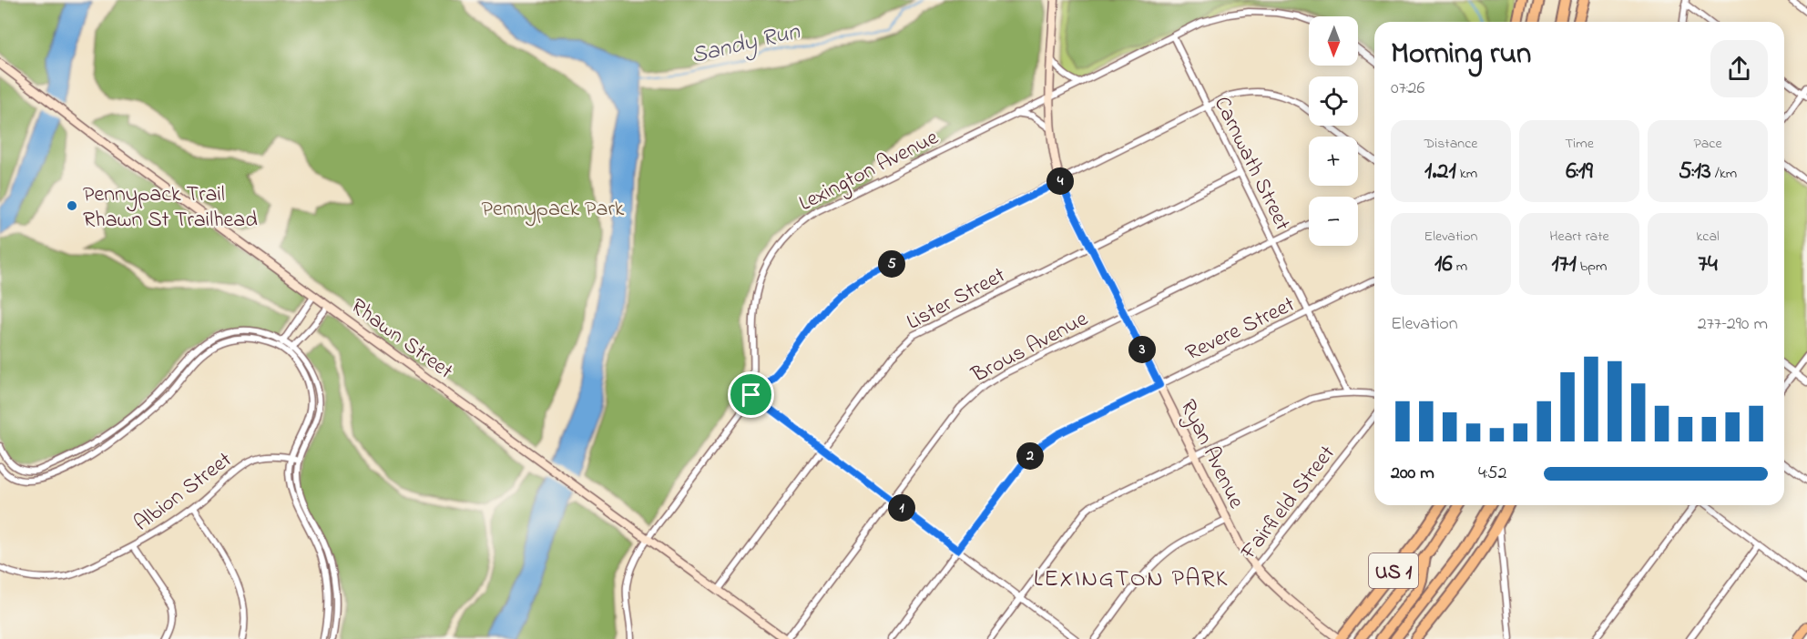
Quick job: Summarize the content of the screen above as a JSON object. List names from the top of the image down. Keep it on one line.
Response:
{"streets":{"highway":["US 1"],"main road":["Rhawn Street","Ryan Avenue"],"street":["Carnwath Street","Lexington Avenue","Lister Street","Revere Street","Brous Avenue","Albion Street","Fairfield Street"]},"crossings":[["Carnwath Street","Lexington Avenue"],["Carnwath Street","Lister Street"],["Carnwath Street","Revere Street"],["Carnwath Street","Brous Avenue"],["Lexington Avenue","Ryan Avenue"],["Lister Street","Rhawn Street"],["Lister Street","Ryan Avenue"],["Revere Street","Ryan Avenue"],["Rhawn Street","Brous Avenue"],["Brous Avenue","Ryan Avenue"],["Ryan Avenue","Fairfield Street"],["Ryan Avenue","US 1"]],"districts":["LEXINGTON PARK"],"water":["Sandy Run"],"parks":["Pennypack Park"],"places":["Pennypack Trail Rhawn St Trailhead"],"north":"bottom","page":{"map_buttons":["+","−"],"heading":["Morning run","07:26"],"stats":[["Distance","1.21 km"],["Time","6:19"],["Pace","5:13 /km"],["Elevation","16 m"],["Heart rate","171 bpm"],["kcal","74"]],"pins":["4","5","3","2","1"],"chart":["Elevation","277–290 m"],"list":[{"name":"200 m","note":"4:52"}]}}
